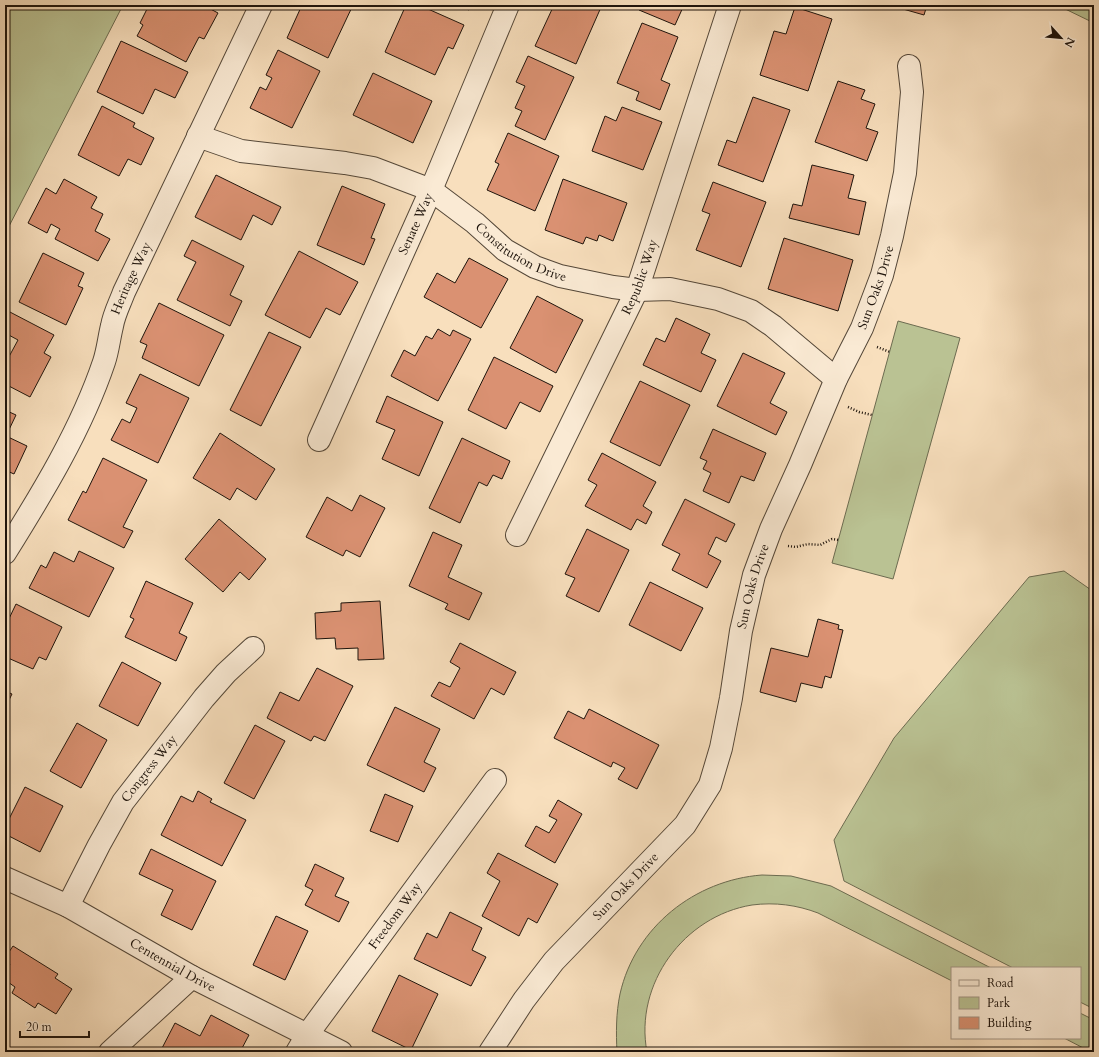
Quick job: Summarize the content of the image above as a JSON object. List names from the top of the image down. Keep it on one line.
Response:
{"streets":{"street":["Senate Way","Constitution Drive","Republic Way","Heritage Way","Sun Oaks Drive","Congress Way","Freedom Way","Centennial Drive"]},"crossings":[["Senate Way","Constitution Drive"],["Constitution Drive","Republic Way"],["Constitution Drive","Heritage Way"],["Constitution Drive","Sun Oaks Drive"],["Congress Way","Centennial Drive"],["Freedom Way","Centennial Drive"]],"legend":["Road","Park","Building"],"scale_bar":"20 m","north":"bottom right"}
